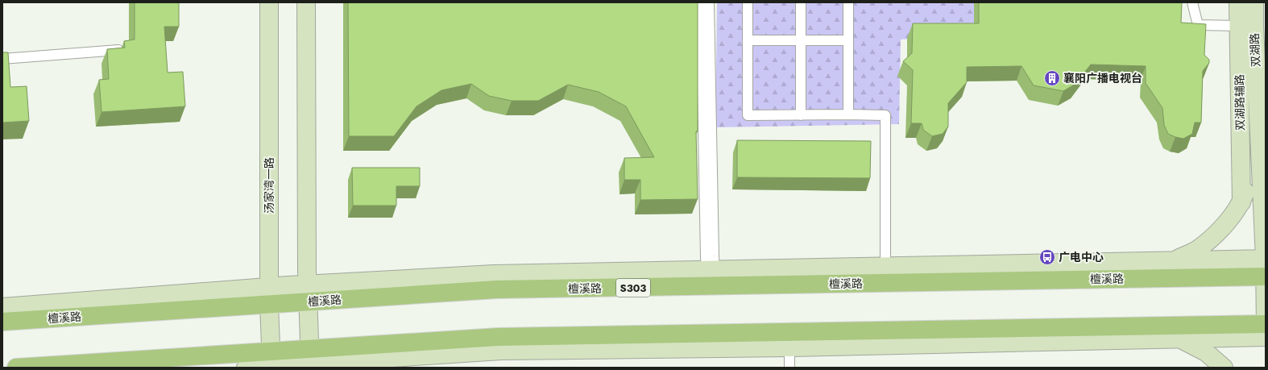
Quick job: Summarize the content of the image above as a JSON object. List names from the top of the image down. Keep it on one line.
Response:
{"streets":{"main road":["檀溪路","S303"],"street":["双湖路","双湖路辅路","汤家湾一路"]},"crossings":[["双湖路","双湖路辅路"],["双湖路","檀溪路"],["汤家湾一路","檀溪路"]],"places":{"building":["襄阳广播电视台"],"bus stop":["广电中心"]}}
